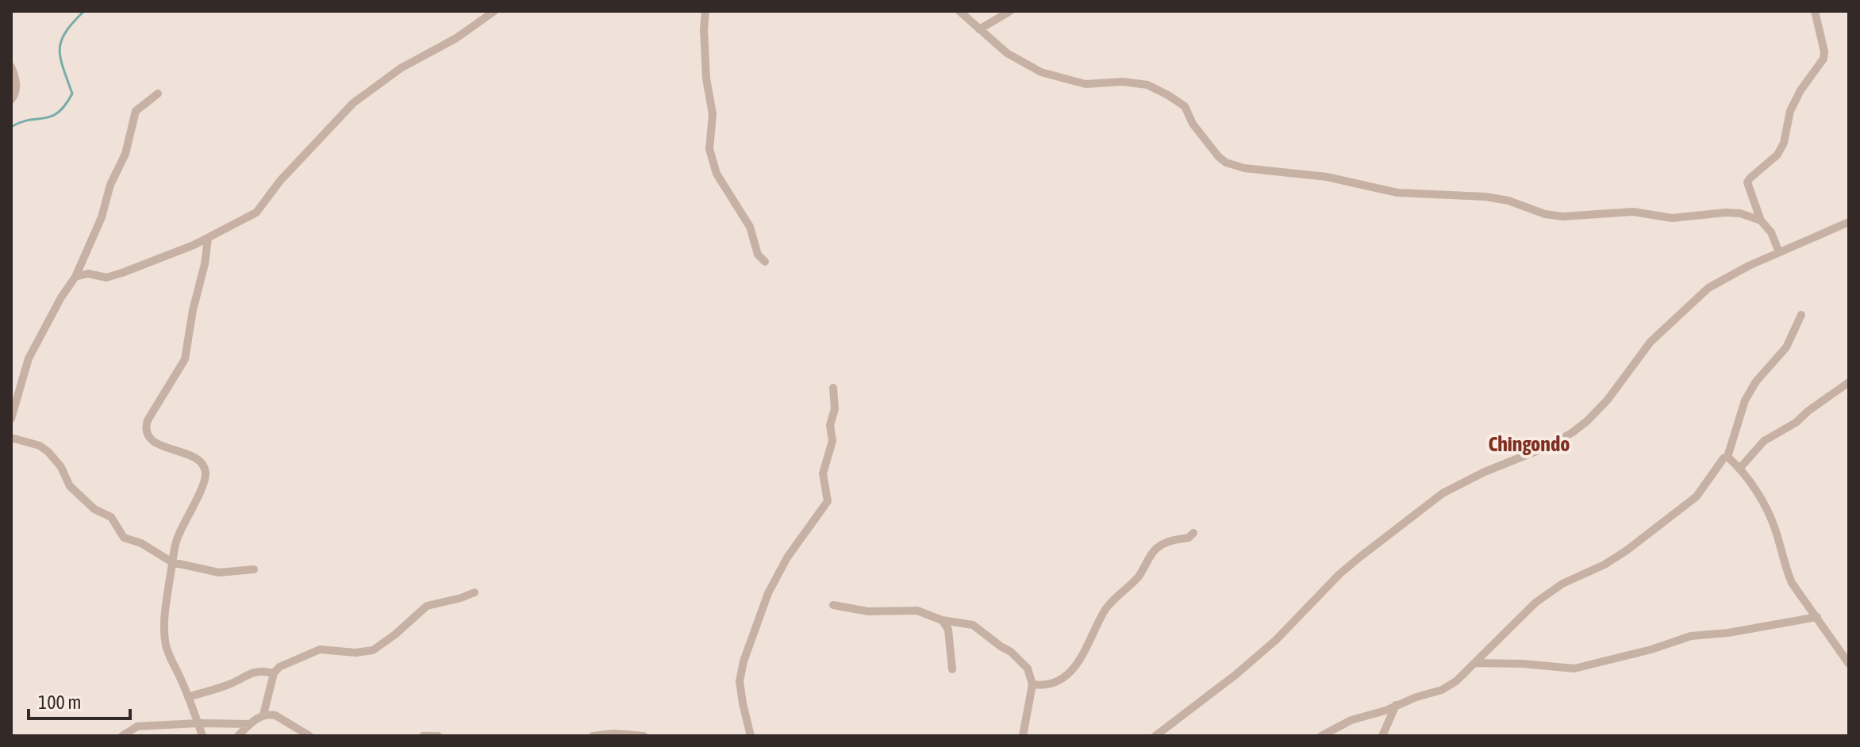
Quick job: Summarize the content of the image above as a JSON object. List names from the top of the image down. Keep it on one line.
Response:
{"districts":["Chingondo"],"scale_bar":"100 m"}
